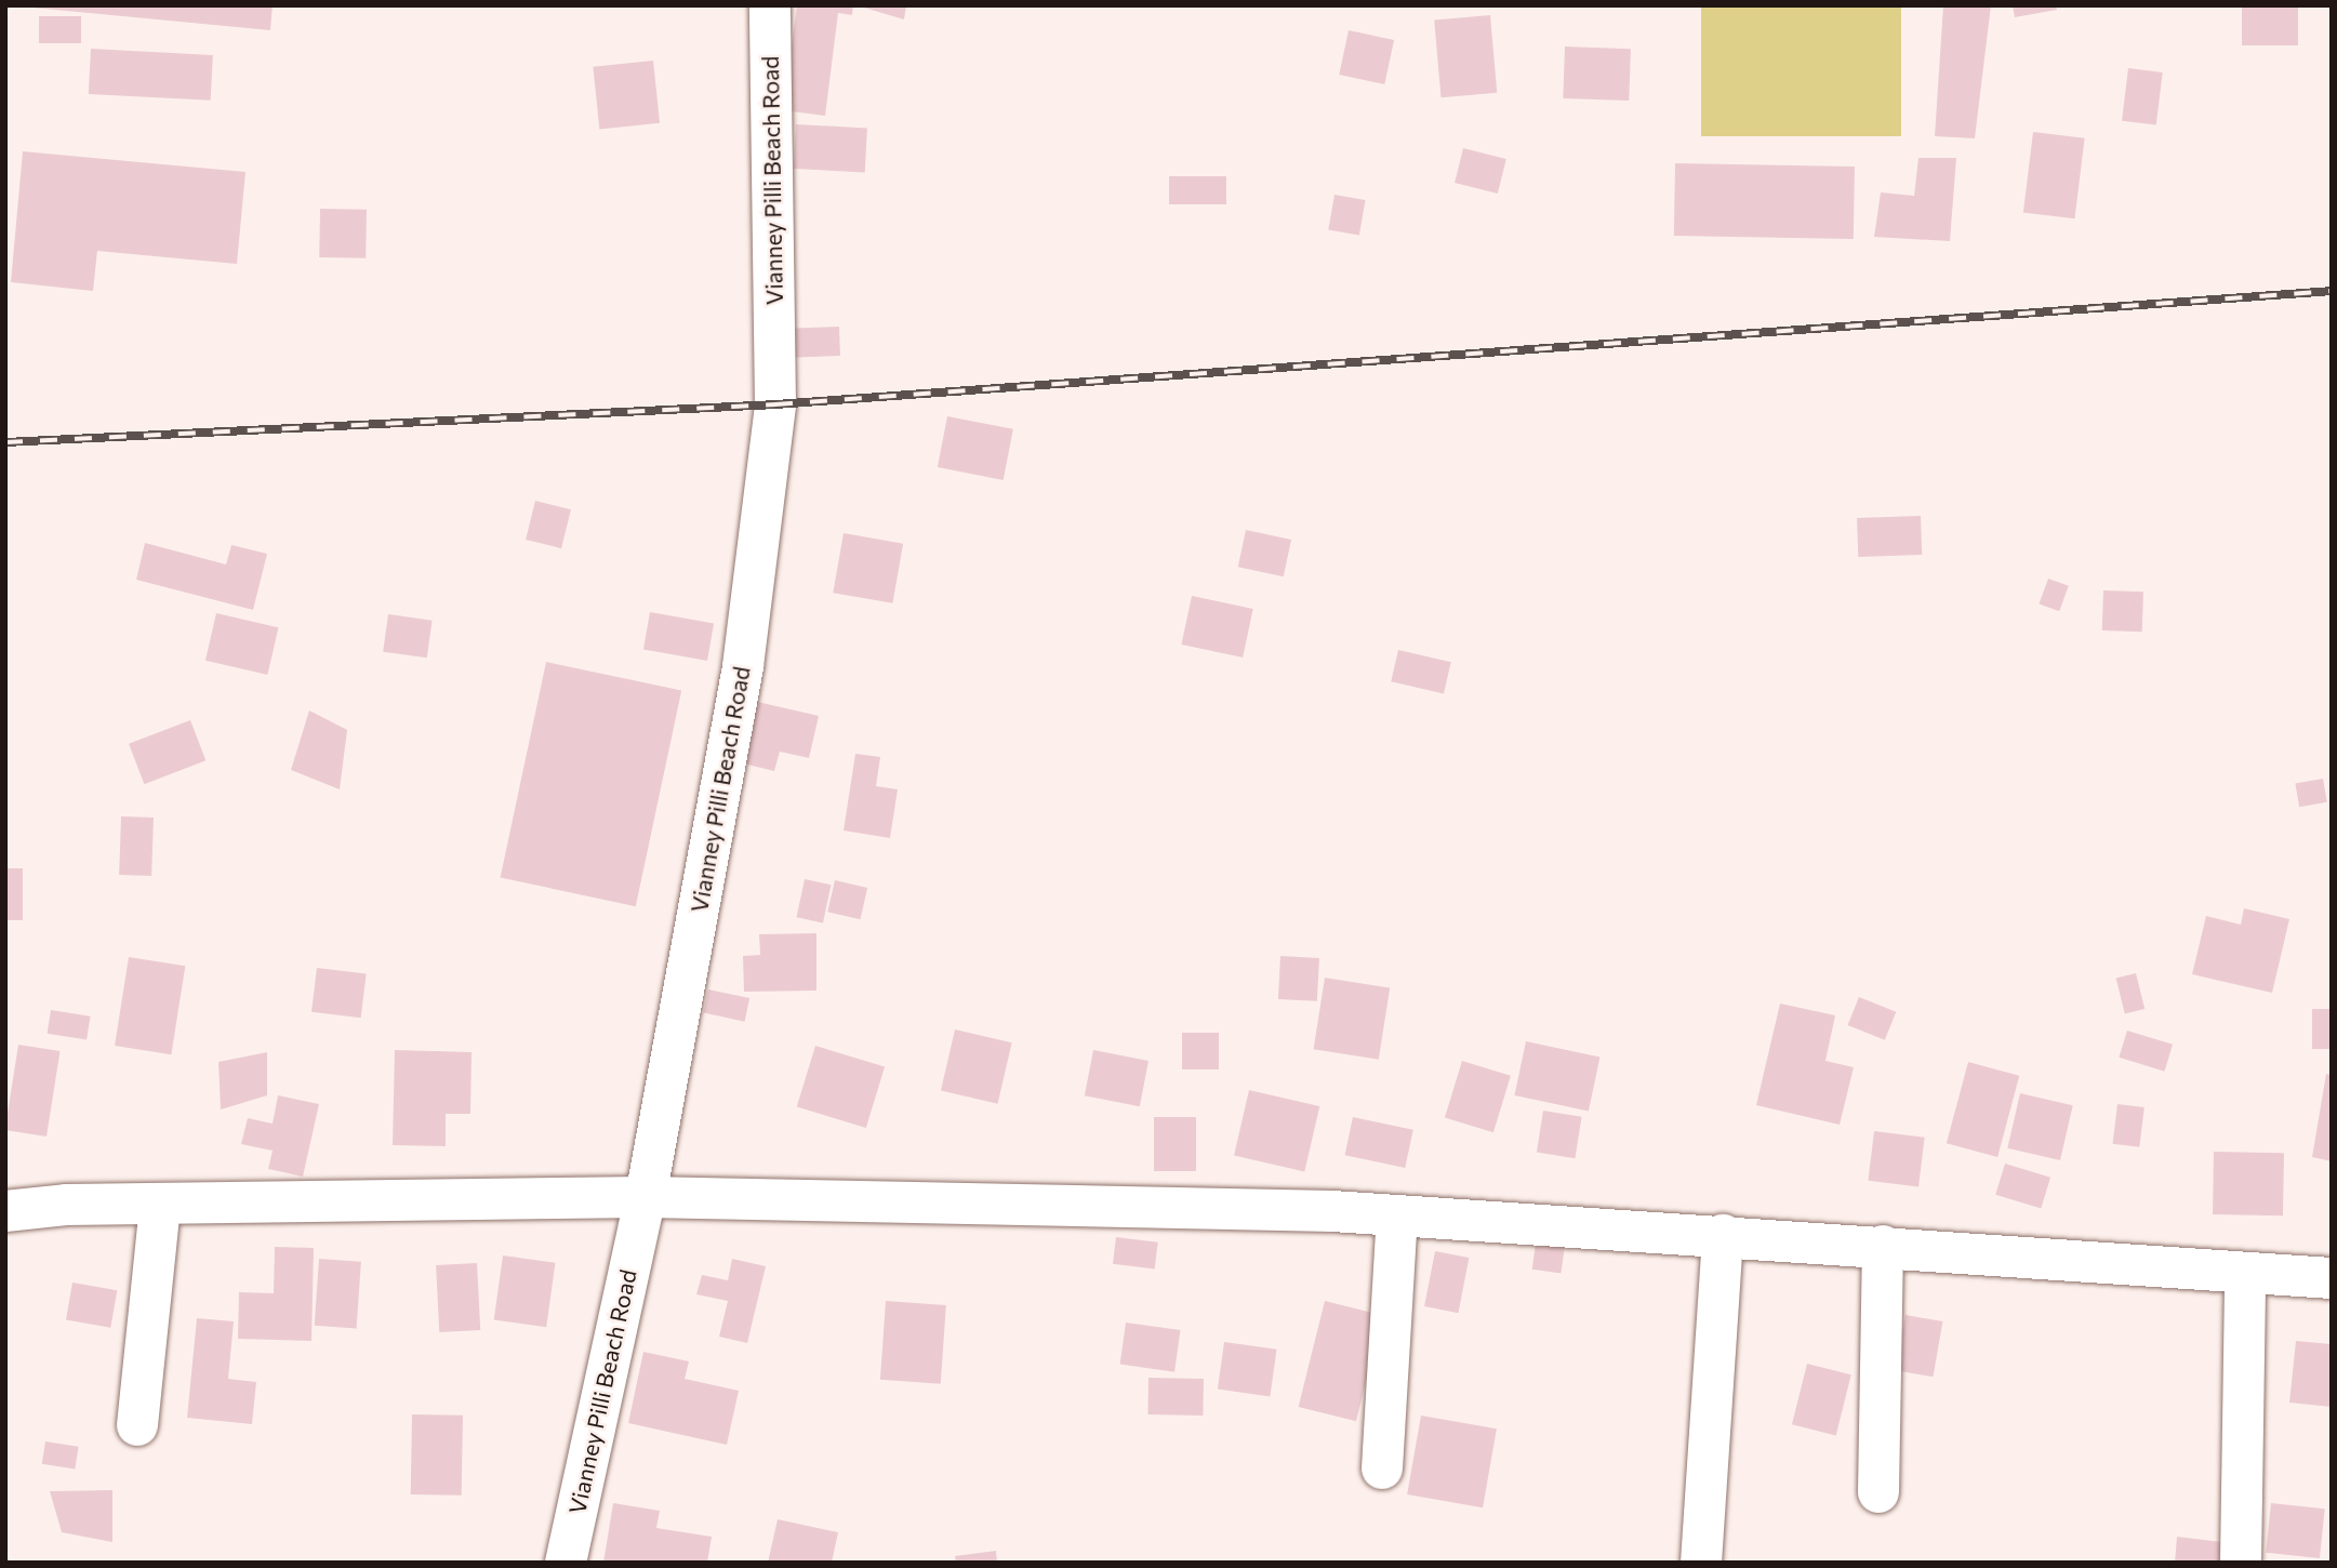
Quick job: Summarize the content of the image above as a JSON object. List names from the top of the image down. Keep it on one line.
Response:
{"streets":{"street":["Vianney Pilli Beach Road"]}}
